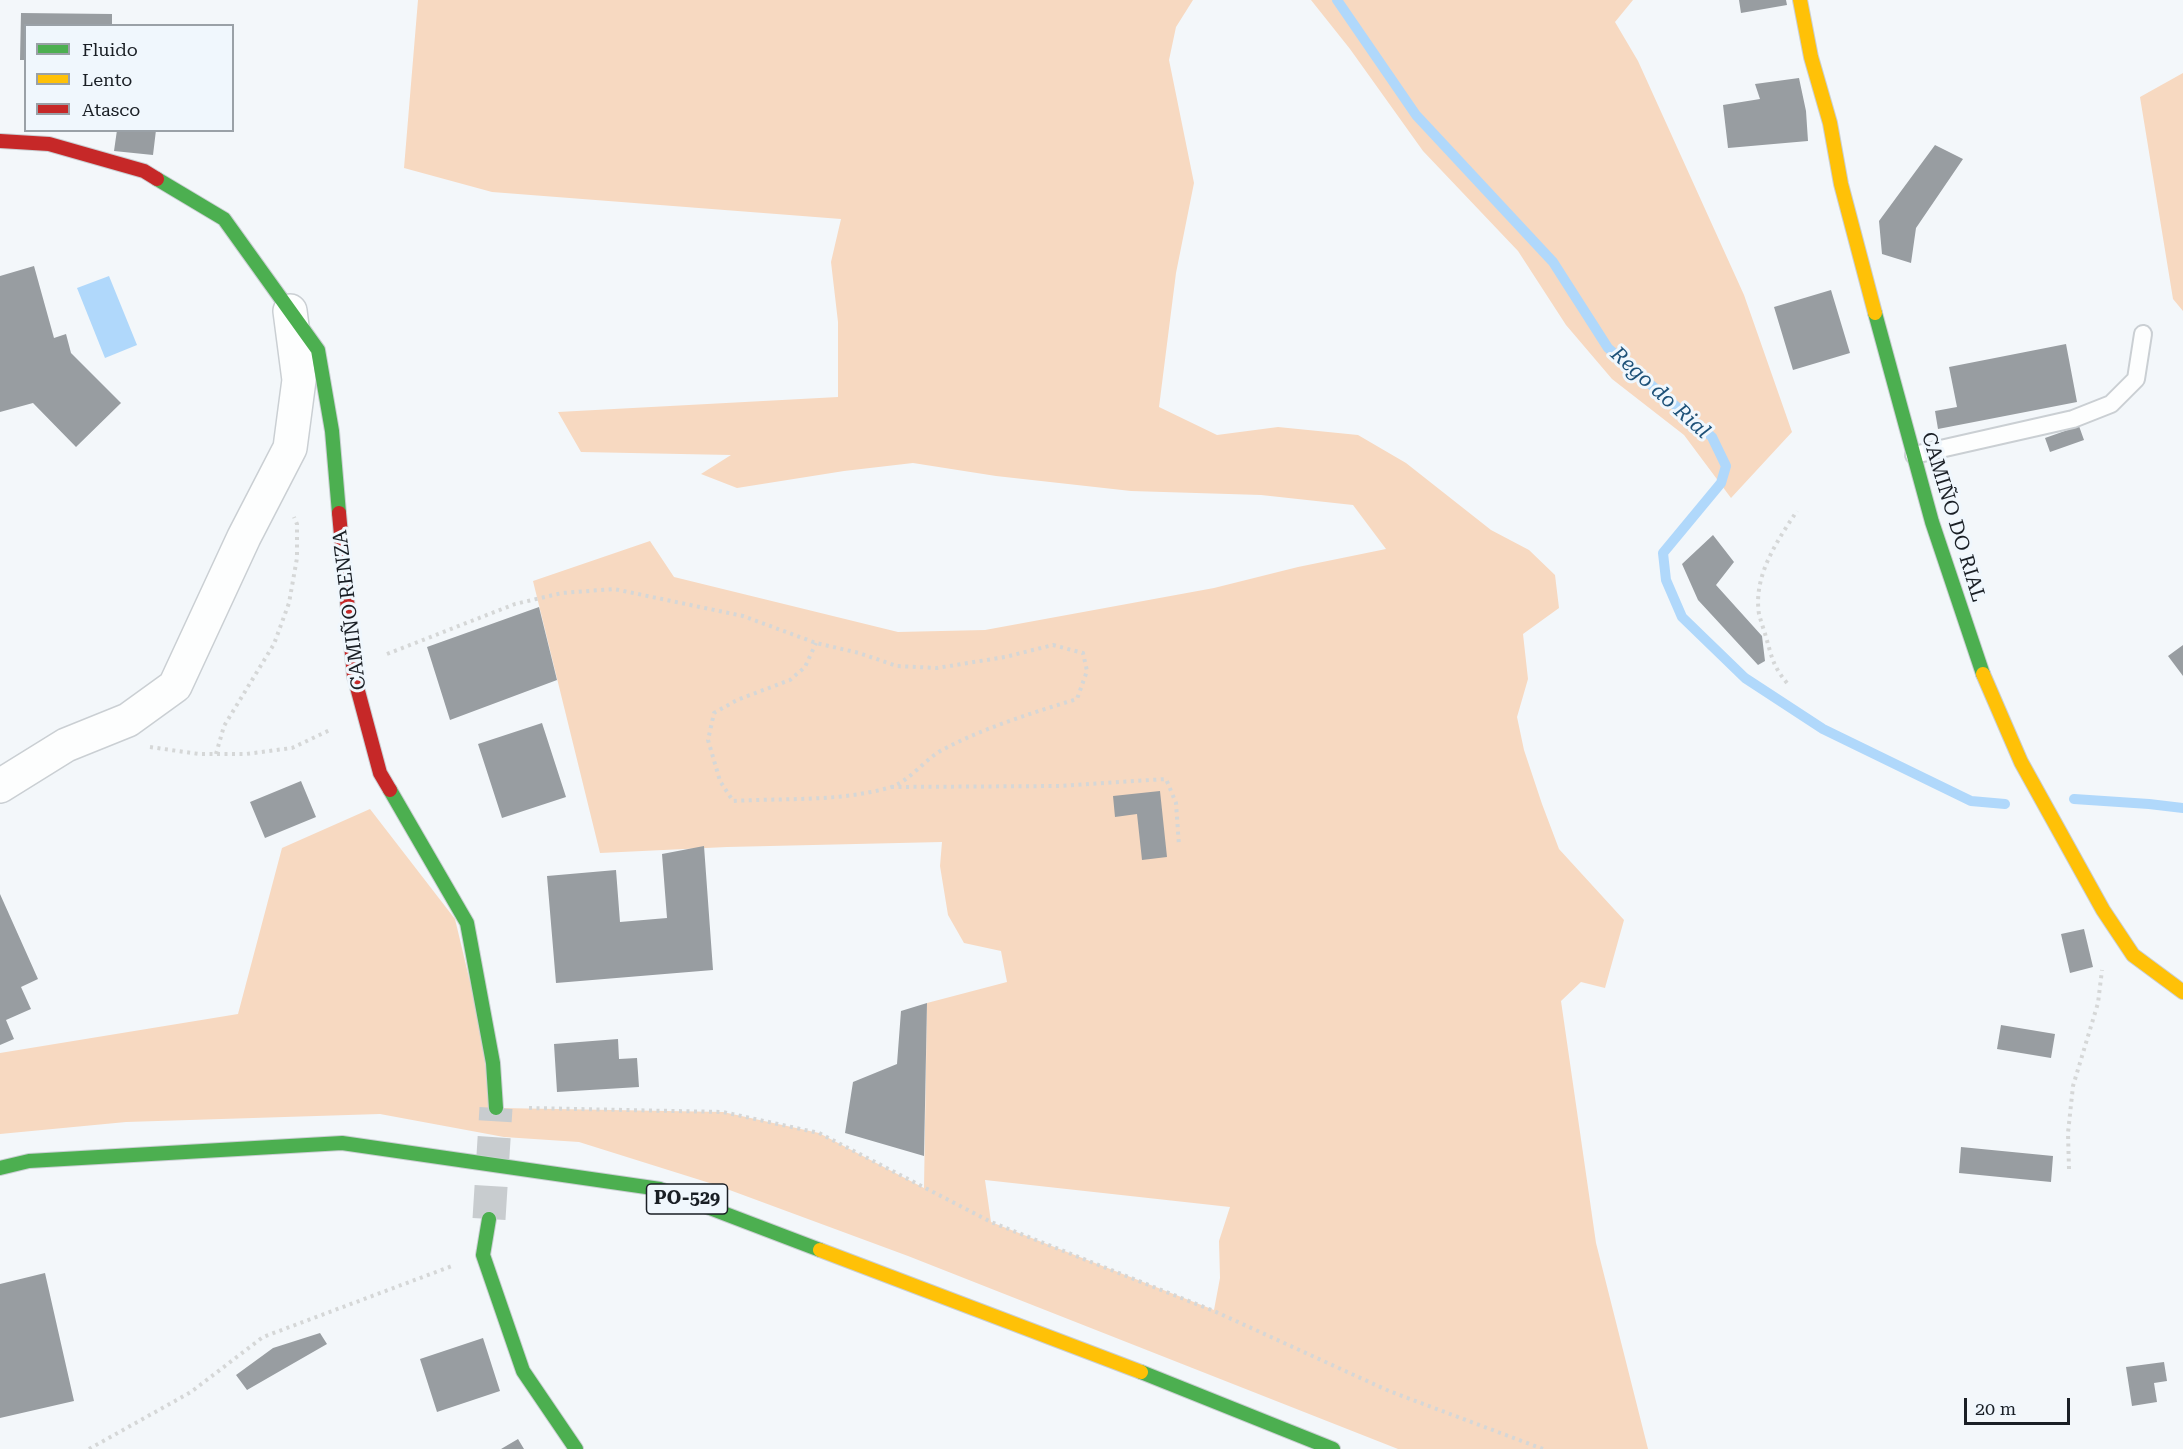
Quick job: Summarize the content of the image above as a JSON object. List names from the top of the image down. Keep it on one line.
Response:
{"streets":{"street":["CAMIÑO DO RIAL","CAMIÑO RENZA","PO-529"]},"water":["Rego do Rial"],"legend":["Fluido","Lento","Atasco"],"scale_bar":"20 m"}
